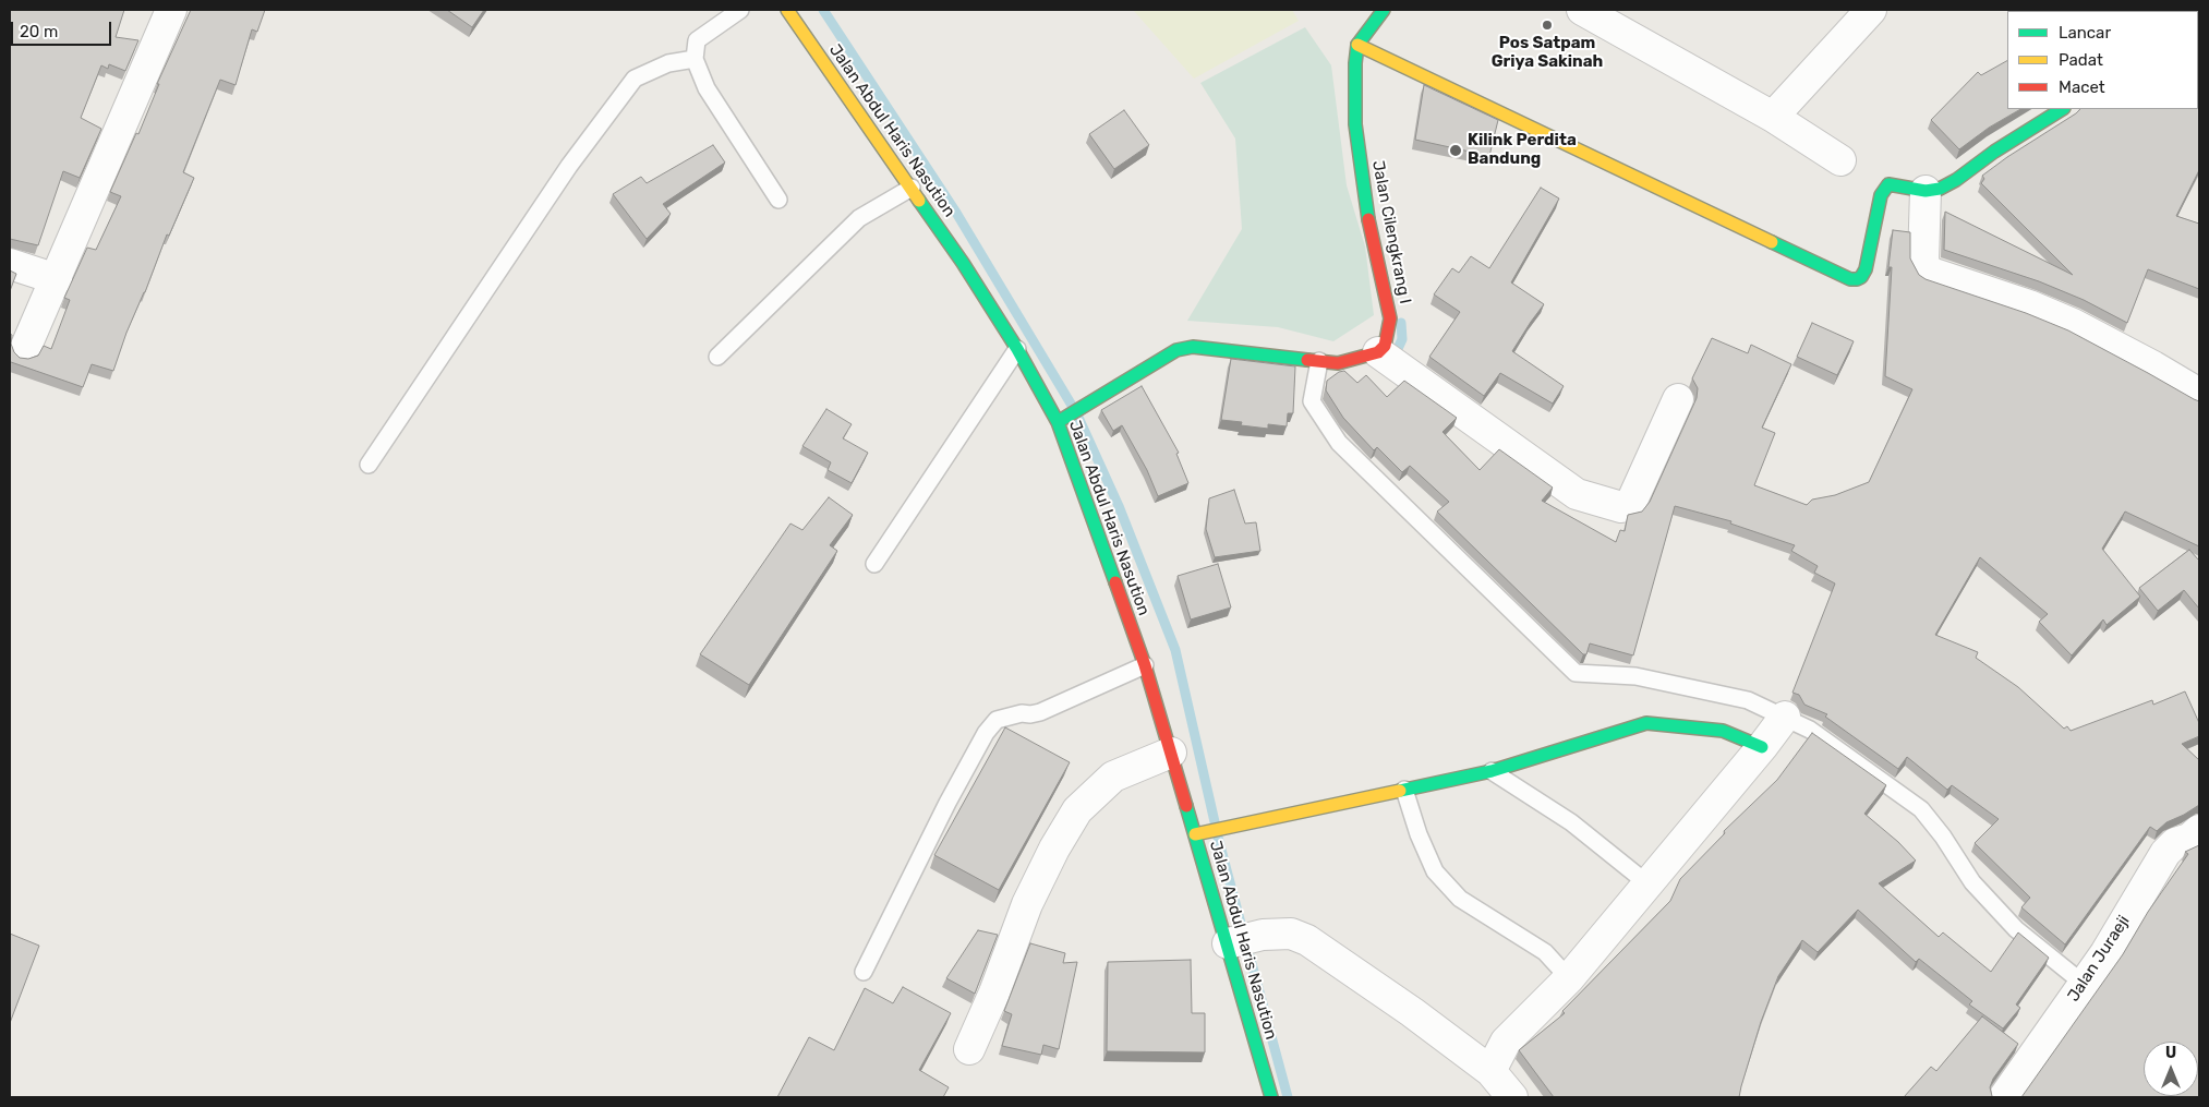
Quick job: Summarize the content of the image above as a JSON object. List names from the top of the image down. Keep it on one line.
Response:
{"streets":{"main road":["Jalan Abdul Haris Nasution","Jalan Cilengkrang I"],"street":["Jalan Juraeji"]},"places":["Pos Satpam Griya Sakinah","Kilink Perdita Bandung"],"legend":["Lancar","Padat","Macet"],"scale_bar":"20 m","north":"top"}
